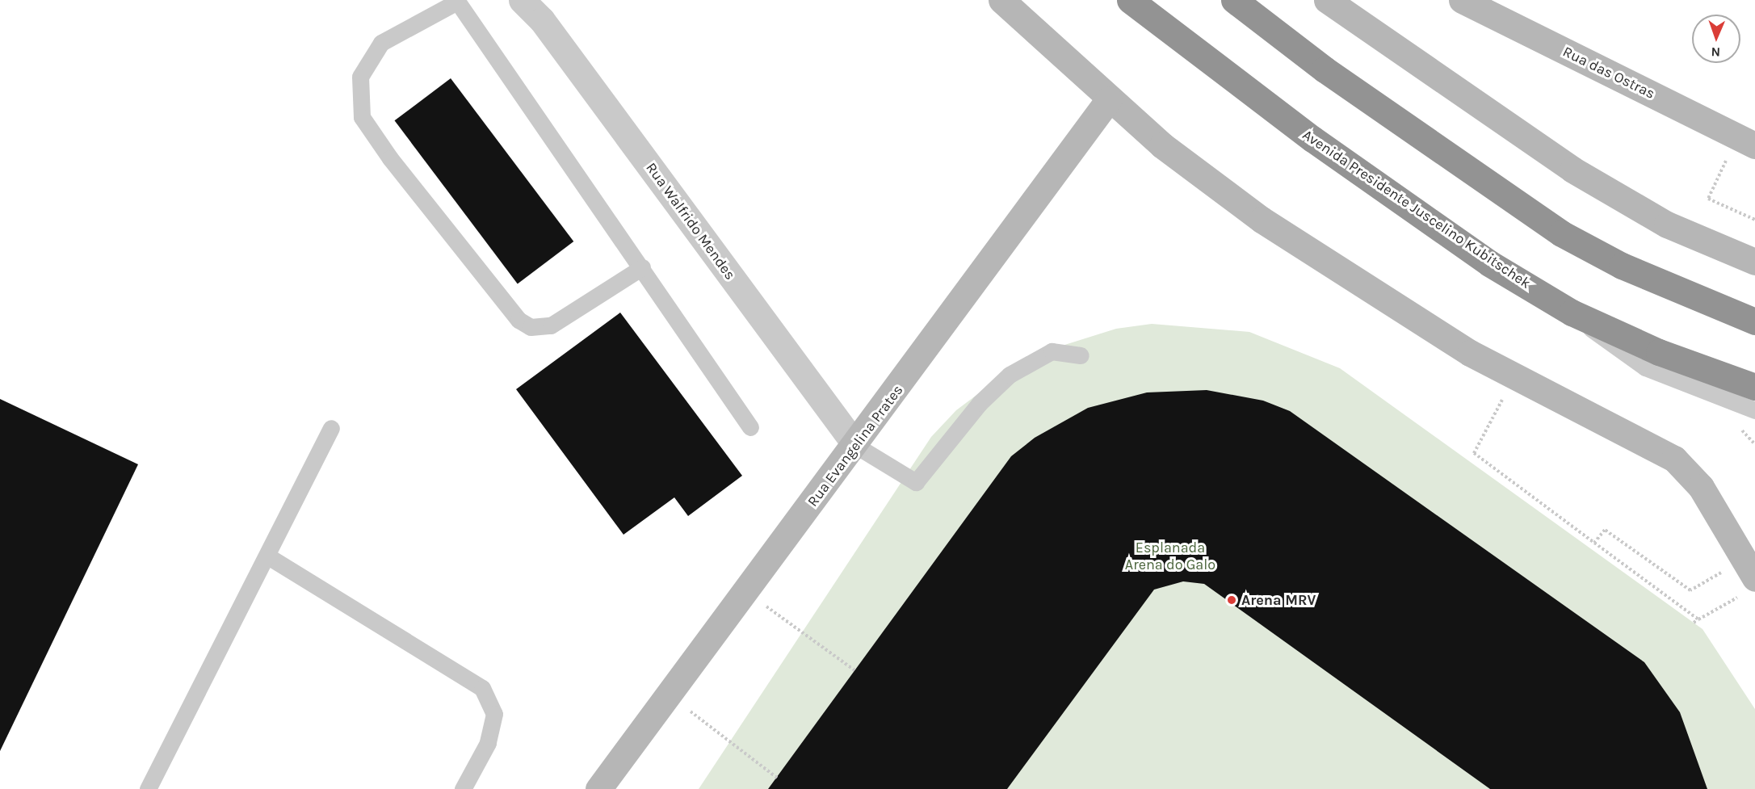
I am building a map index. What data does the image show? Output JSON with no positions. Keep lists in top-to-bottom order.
{
  "streets": {
    "highway": ["Avenida Presidente Juscelino Kubitschek"],
    "street": ["Rua das Ostras", "Rua Walfrido Mendes", "Rua Evangelina Prates"]
  },
  "crossings": [
    ["Rua Walfrido Mendes", "Rua Evangelina Prates"]
  ],
  "parks": ["Esplanada Arena do Galo"],
  "places": ["Arena MRV"],
  "north": "bottom"
}
